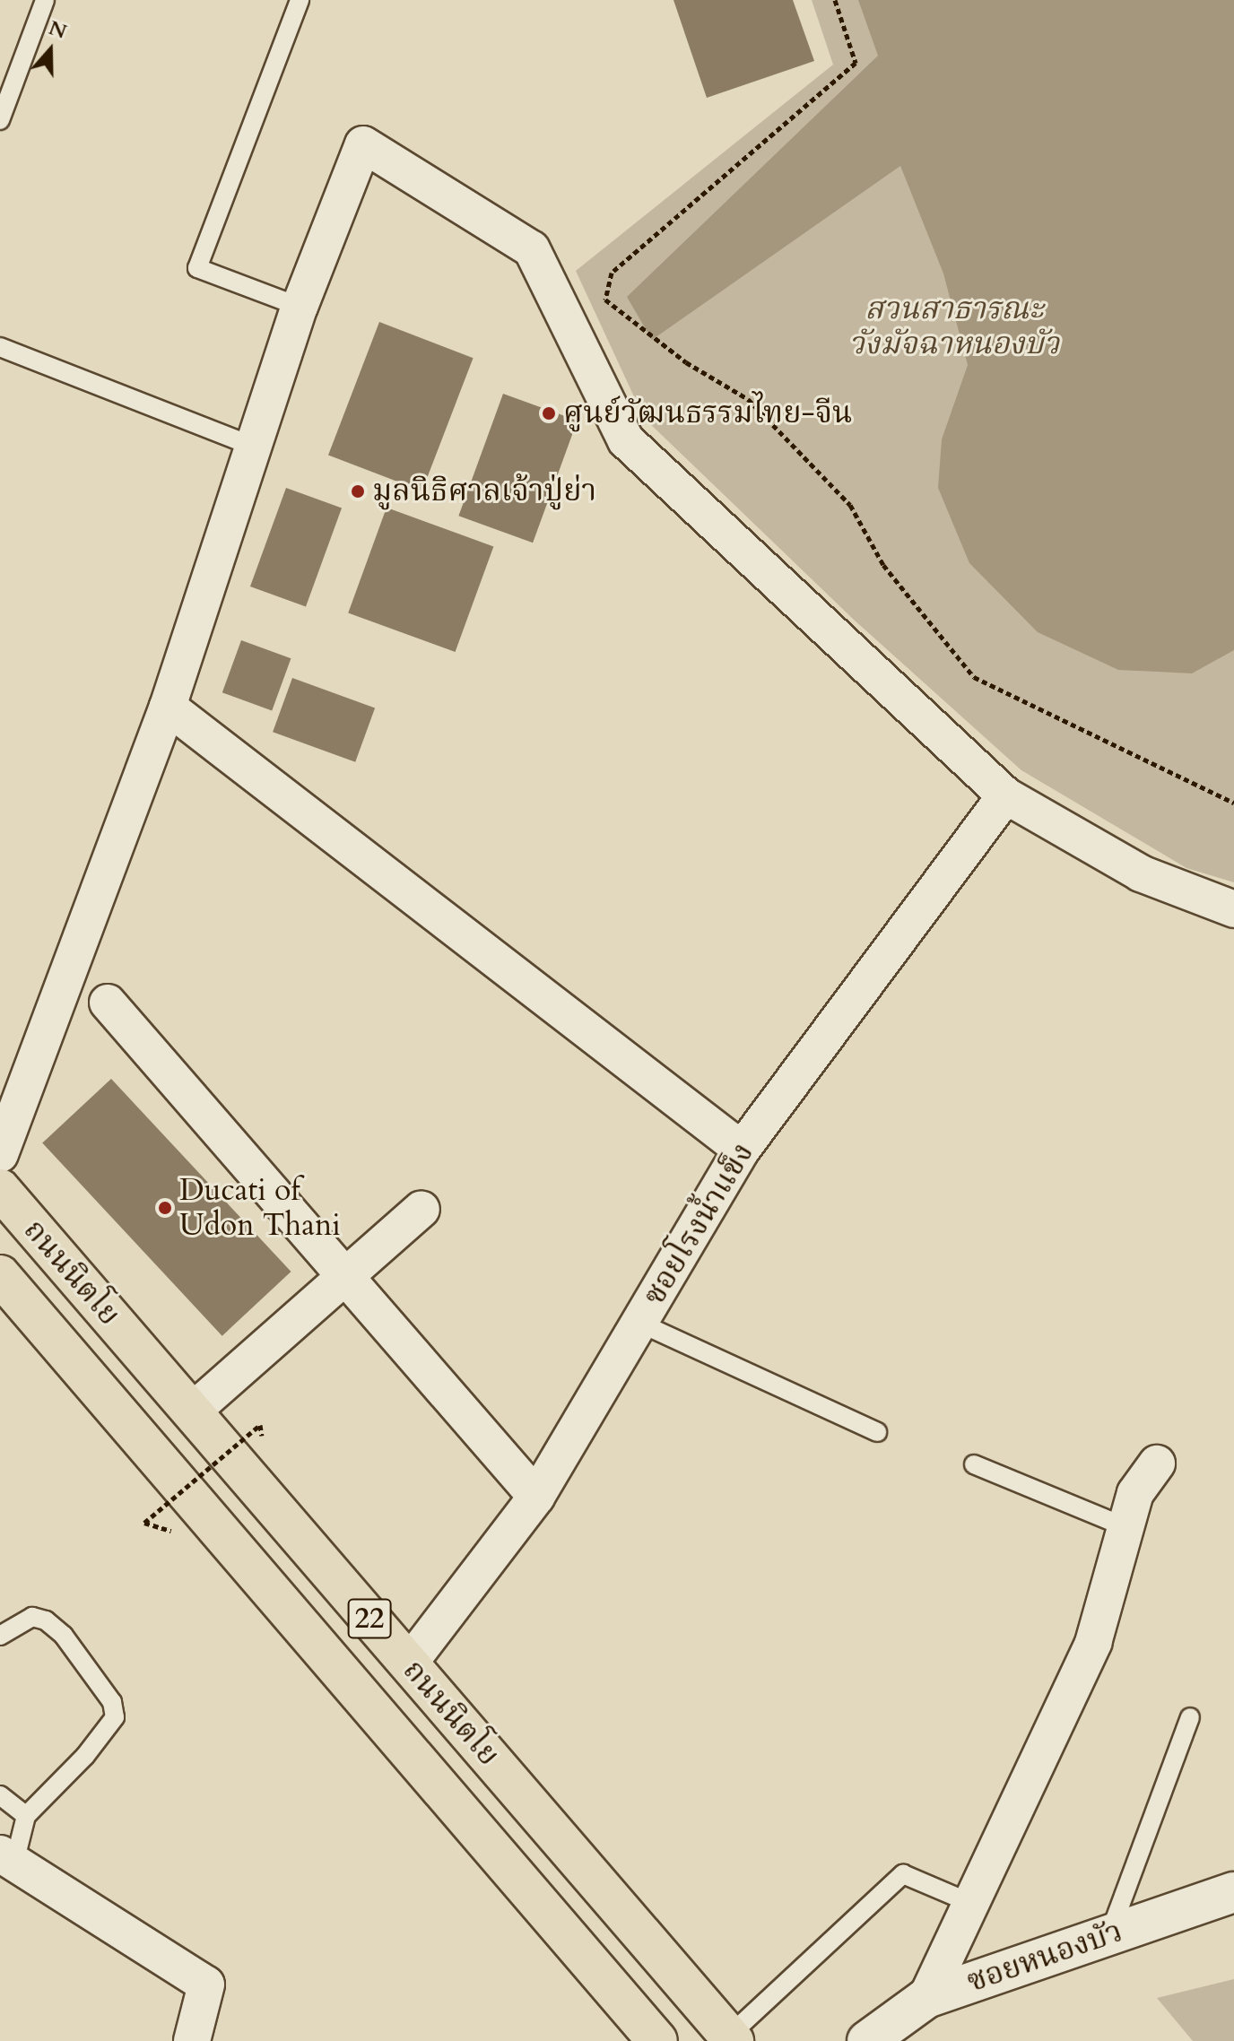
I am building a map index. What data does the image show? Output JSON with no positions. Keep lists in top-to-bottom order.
{
  "streets": {
    "main road": ["ถนนนิตโย", "22"],
    "street": ["ซอยโรงน้ำแข็ง", "ซอยหนองบัว"]
  },
  "crossings": [
    ["ซอยโรงน้ำแข็ง", "ถนนนิตโย"]
  ],
  "parks": ["สวนสาธารณะ วังมัจฉาหนองบัว"],
  "places": ["ศูนย์วัฒนธรรมไทย-จีน", "มูลนิธิศาลเจ้าปู่ย่า", "Ducati of Udon Thani"],
  "north": "top"
}
